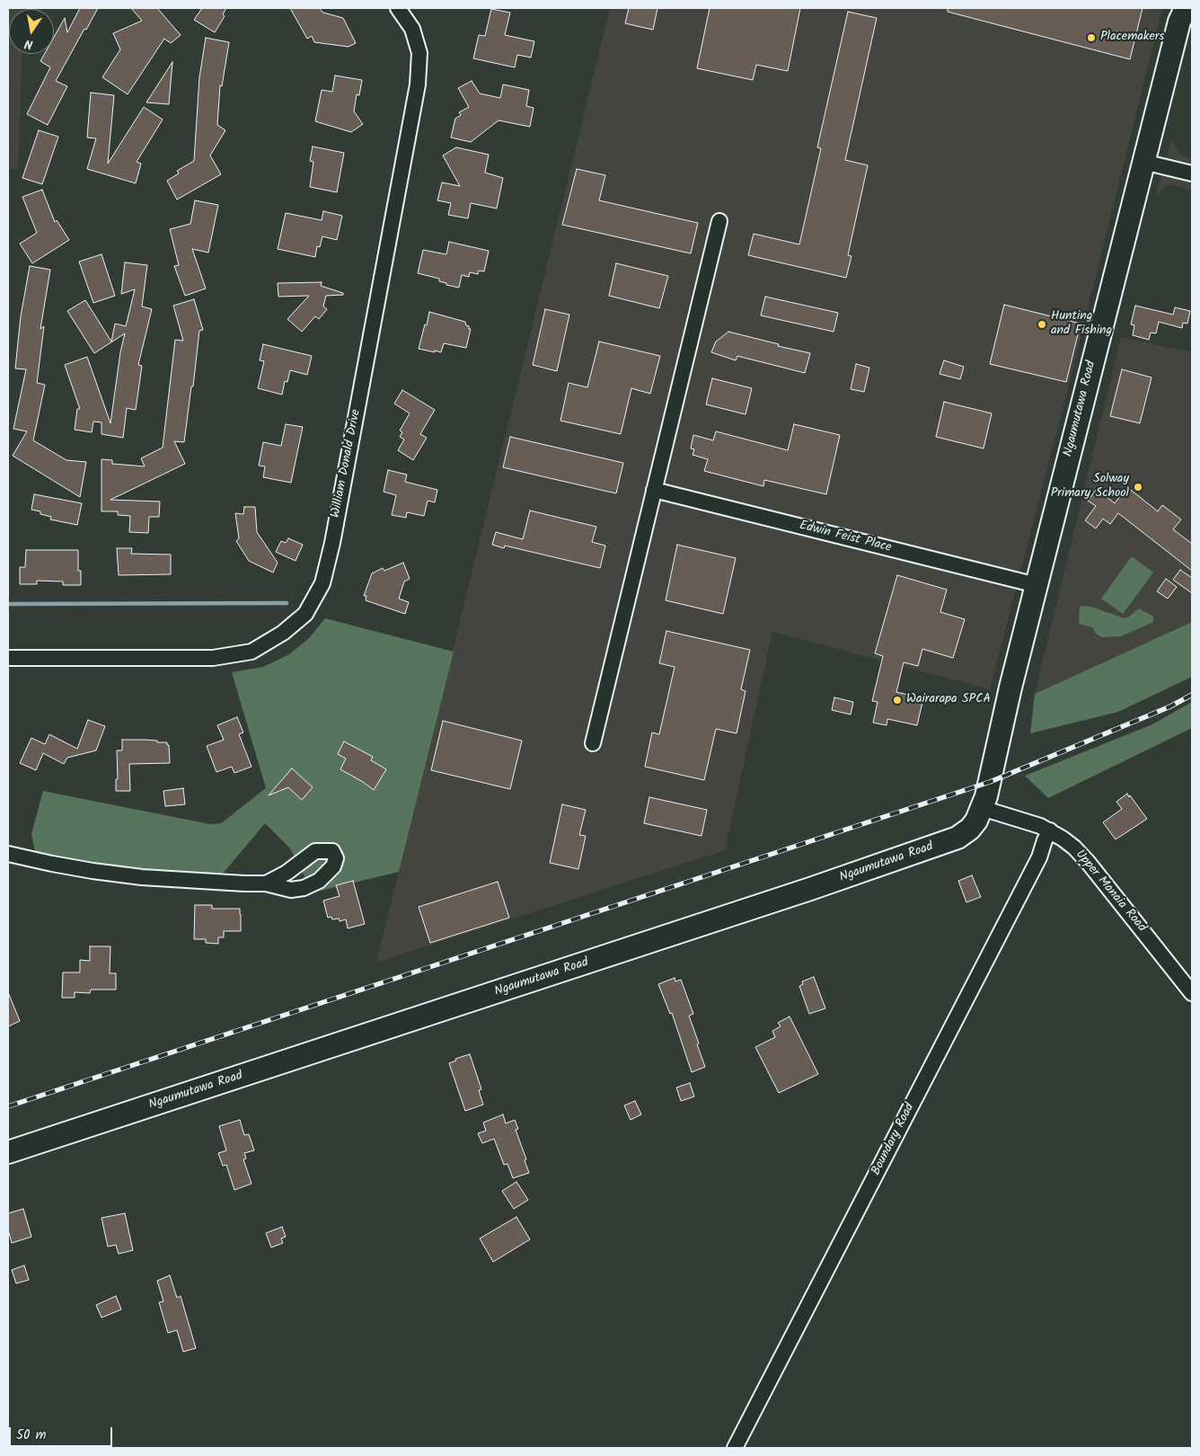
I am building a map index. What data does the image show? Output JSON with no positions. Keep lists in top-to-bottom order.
{
  "streets": {
    "main road": ["Ngaumutawa Road"],
    "street": [
      "William Donald Drive",
      "Edwin Feist Place",
      "Upper Manaia Road",
      "Boundary Road"
    ]
  },
  "crossings": [
    ["Ngaumutawa Road", "Edwin Feist Place"],
    ["Ngaumutawa Road", "Upper Manaia Road"],
    ["Upper Manaia Road", "Boundary Road"]
  ],
  "places": [
    "Placemakers",
    "Hunting and Fishing",
    "Solway Primary School",
    "Wairarapa SPCA"
  ],
  "scale_bar": "50 m",
  "north": "bottom"
}
